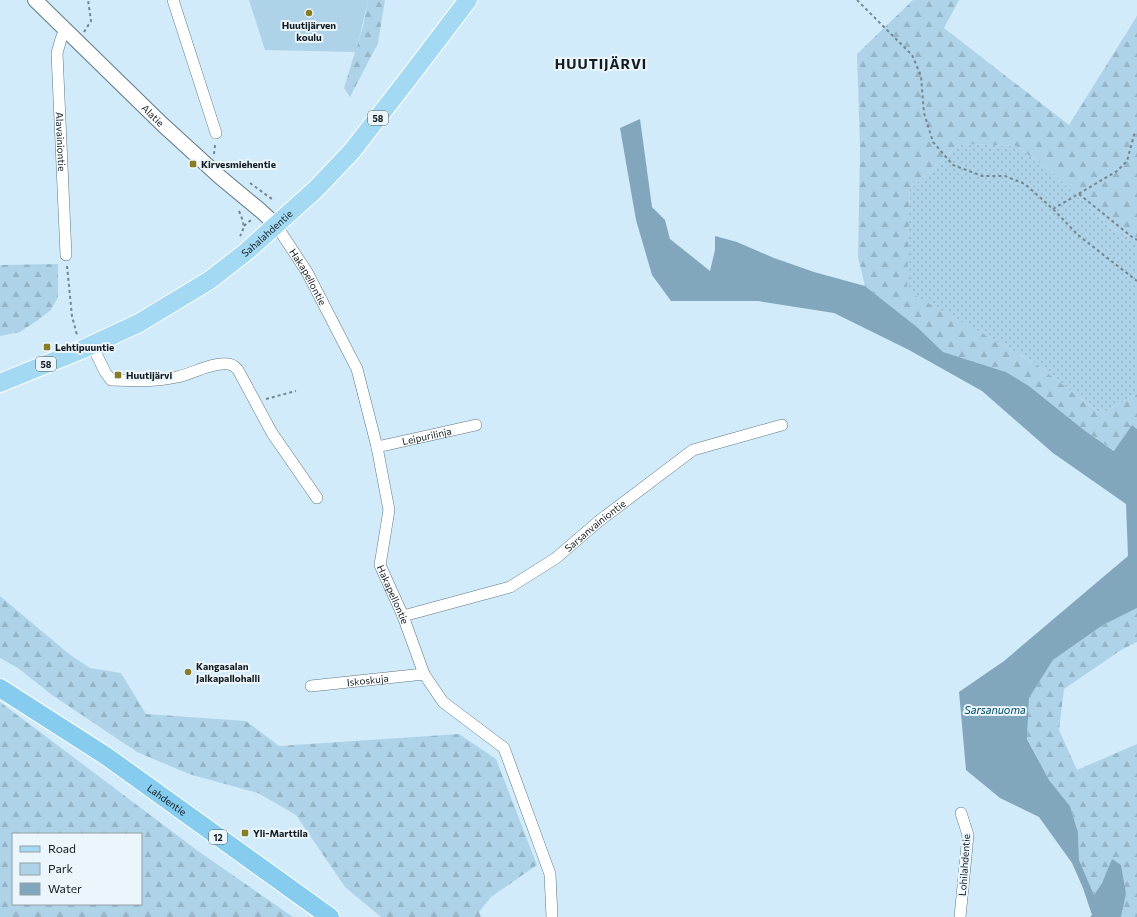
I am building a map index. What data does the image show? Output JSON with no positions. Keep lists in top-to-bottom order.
{
  "streets": {
    "highway": ["Lahdentie", "12"],
    "main road": ["58", "Sahalahdentie"],
    "street": [
      "Alatie",
      "Alavainiontie",
      "Hakapellontie",
      "Leipurilinja",
      "Sarsanvainiontie",
      "Iskoskuja",
      "Lohilahdentie"
    ]
  },
  "crossings": [
    ["Alatie", "Alavainiontie"],
    ["Alatie", "Sahalahdentie"],
    ["Alatie", "Hakapellontie"],
    ["Sahalahdentie", "Hakapellontie"],
    ["Hakapellontie", "Leipurilinja"],
    ["Hakapellontie", "Sarsanvainiontie"],
    ["Hakapellontie", "Iskoskuja"]
  ],
  "districts": ["HUUTIJÄRVI"],
  "water": ["Sarsanuoma"],
  "places": {
    "other": ["Huutijärven koulu", "Kangasalan Jalkapallohalli"],
    "transit": [
      "Kirvesmiehentie",
      "Lehtipuuntie",
      "Huutijärvi",
      "Yli-Marttila"
    ]
  },
  "legend": ["Road", "Park", "Water"]
}
